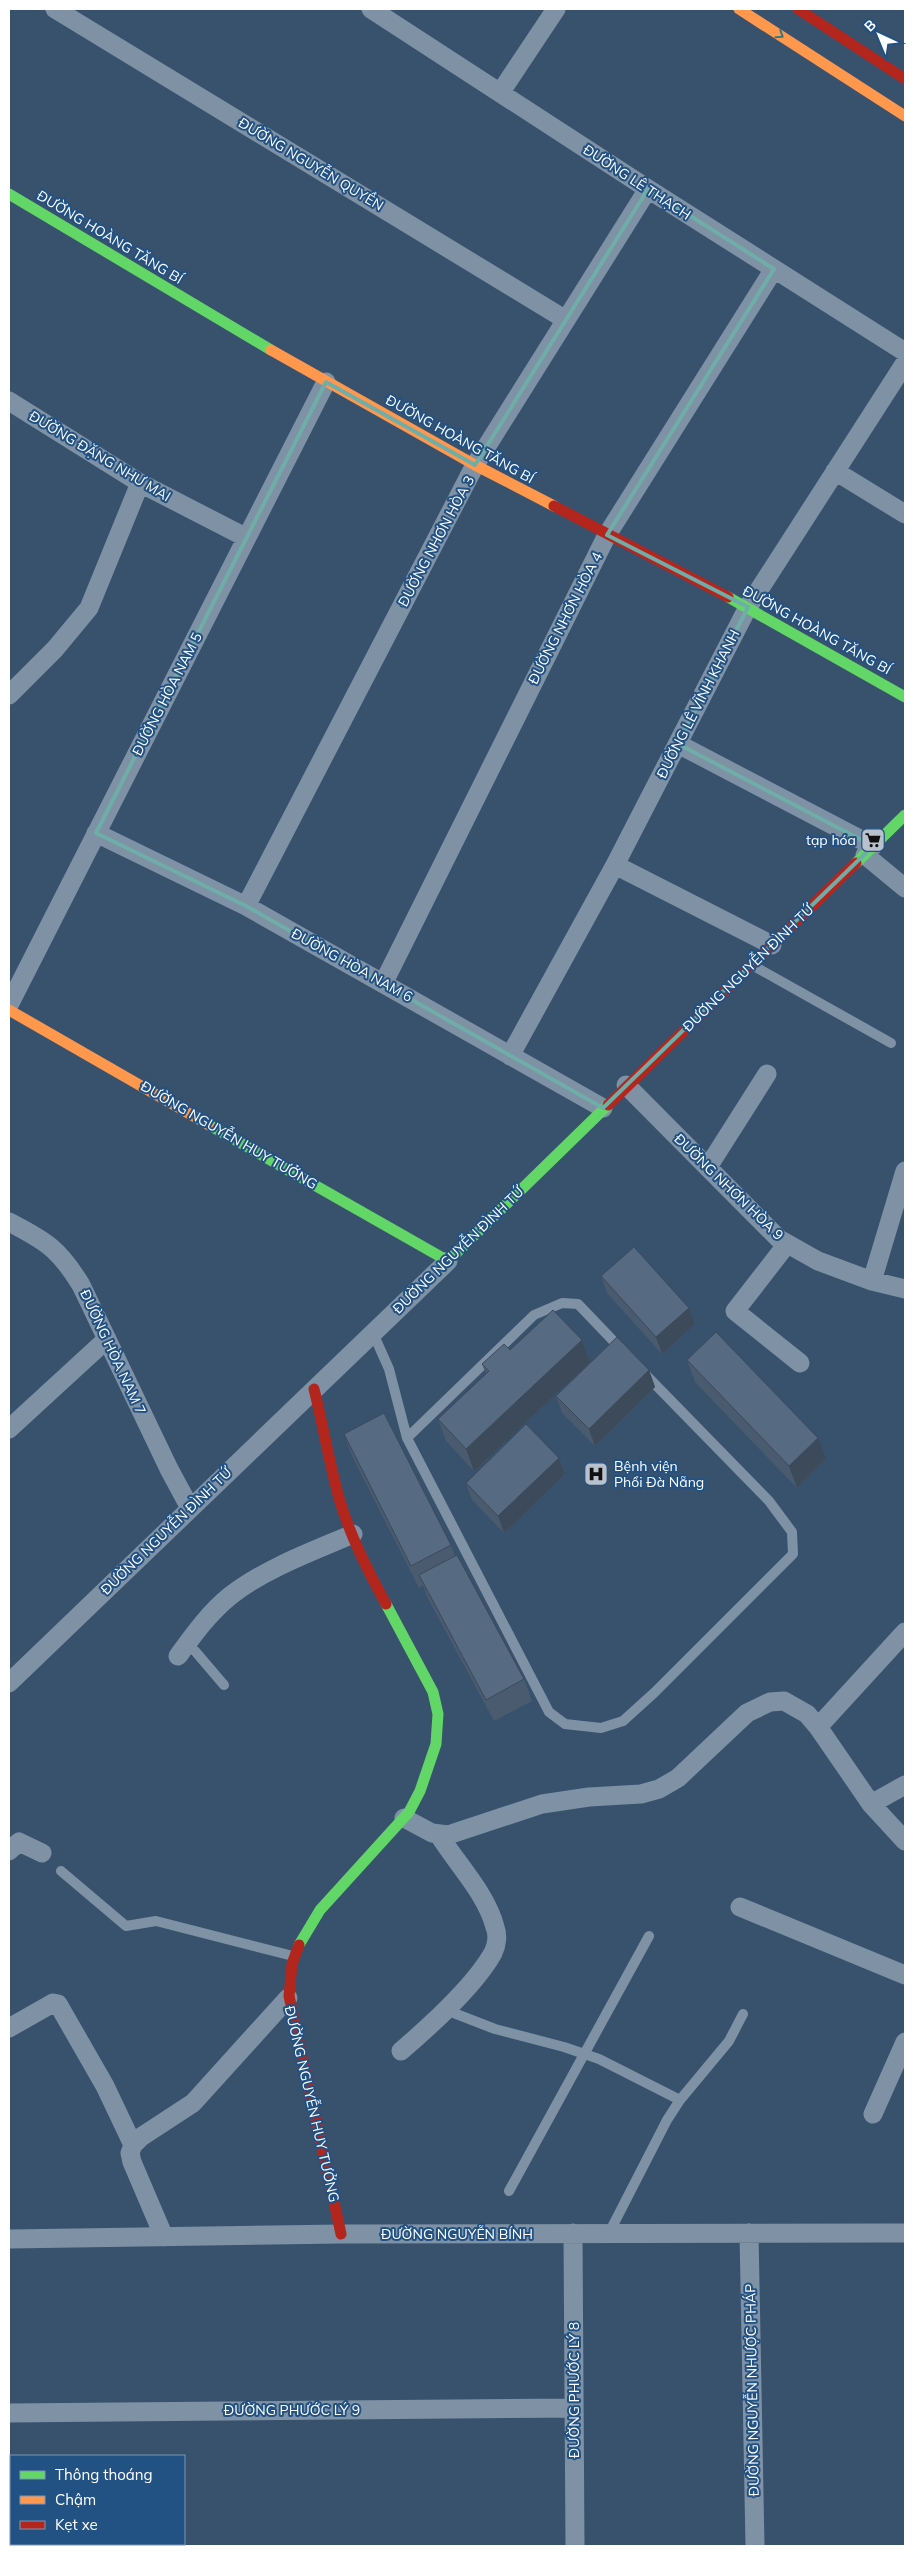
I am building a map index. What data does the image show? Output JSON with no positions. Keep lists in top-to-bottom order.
{
  "streets": {
    "street": [
      "ĐƯỜNG NGUYỄN QUYỀN",
      "ĐƯỜNG LÊ THẠCH",
      "ĐƯỜNG HOÀNG TĂNG BÍ",
      "ĐƯỜNG ĐẶNG NHƯ MAI",
      "ĐƯỜNG NHƠN HÒA 3",
      "ĐƯỜNG NHƠN HÒA 4",
      "ĐƯỜNG HÒA NAM 5",
      "ĐƯỜNG LÊ VĨNH KHANH",
      "ĐƯỜNG HÒA NAM 6",
      "ĐƯỜNG NGUYỄN ĐÌNH TỨ",
      "ĐƯỜNG NGUYỄN HUY TƯỞNG",
      "ĐƯỜNG NHƠN HÒA 9",
      "ĐƯỜNG HÒA NAM 7",
      "ĐƯỜNG NGUYỄN BÍNH",
      "ĐƯỜNG PHƯỚC LÝ 8",
      "ĐƯỜNG NGUYỄN NHƯỢC PHÁP",
      "ĐƯỜNG PHƯỚC LÝ 9"
    ]
  },
  "crossings": [
    ["ĐƯỜNG NGUYỄN QUYỀN", "ĐƯỜNG NHƠN HÒA 3"],
    ["ĐƯỜNG LÊ THẠCH", "ĐƯỜNG NHƠN HÒA 3"],
    ["ĐƯỜNG LÊ THẠCH", "ĐƯỜNG NHƠN HÒA 4"],
    ["ĐƯỜNG HOÀNG TĂNG BÍ", "ĐƯỜNG NHƠN HÒA 3"],
    ["ĐƯỜNG HOÀNG TĂNG BÍ", "ĐƯỜNG NHƠN HÒA 4"],
    ["ĐƯỜNG HOÀNG TĂNG BÍ", "ĐƯỜNG HÒA NAM 5"],
    ["ĐƯỜNG HOÀNG TĂNG BÍ", "ĐƯỜNG LÊ VĨNH KHANH"],
    ["ĐƯỜNG ĐẶNG NHƯ MAI", "ĐƯỜNG HÒA NAM 5"],
    ["ĐƯỜNG NHƠN HÒA 3", "ĐƯỜNG HÒA NAM 6"],
    ["ĐƯỜNG NHƠN HÒA 4", "ĐƯỜNG HÒA NAM 6"],
    ["ĐƯỜNG HÒA NAM 5", "ĐƯỜNG HÒA NAM 6"],
    ["ĐƯỜNG LÊ VĨNH KHANH", "ĐƯỜNG HÒA NAM 6"],
    ["ĐƯỜNG HÒA NAM 6", "ĐƯỜNG NGUYỄN ĐÌNH TỨ"],
    ["ĐƯỜNG NGUYỄN ĐÌNH TỨ", "ĐƯỜNG NGUYỄN HUY TƯỞNG"],
    ["ĐƯỜNG NGUYỄN ĐÌNH TỨ", "ĐƯỜNG NHƠN HÒA 9"],
    ["ĐƯỜNG NGUYỄN ĐÌNH TỨ", "ĐƯỜNG HÒA NAM 7"],
    ["ĐƯỜNG NGUYỄN HUY TƯỞNG", "ĐƯỜNG NGUYỄN BÍNH"],
    ["ĐƯỜNG NGUYỄN BÍNH", "ĐƯỜNG PHƯỚC LÝ 8"],
    ["ĐƯỜNG NGUYỄN BÍNH", "ĐƯỜNG NGUYỄN NHƯỢC PHÁP"],
    ["ĐƯỜNG PHƯỚC LÝ 8", "ĐƯỜNG PHƯỚC LÝ 9"]
  ],
  "places": {
    "supermarket": ["tạp hóa"],
    "hospital": ["Bệnh viện Phổi Đà Nẵng"]
  },
  "legend": ["Thông thoáng", "Chậm", "Kẹt xe"],
  "north": "top left"
}
